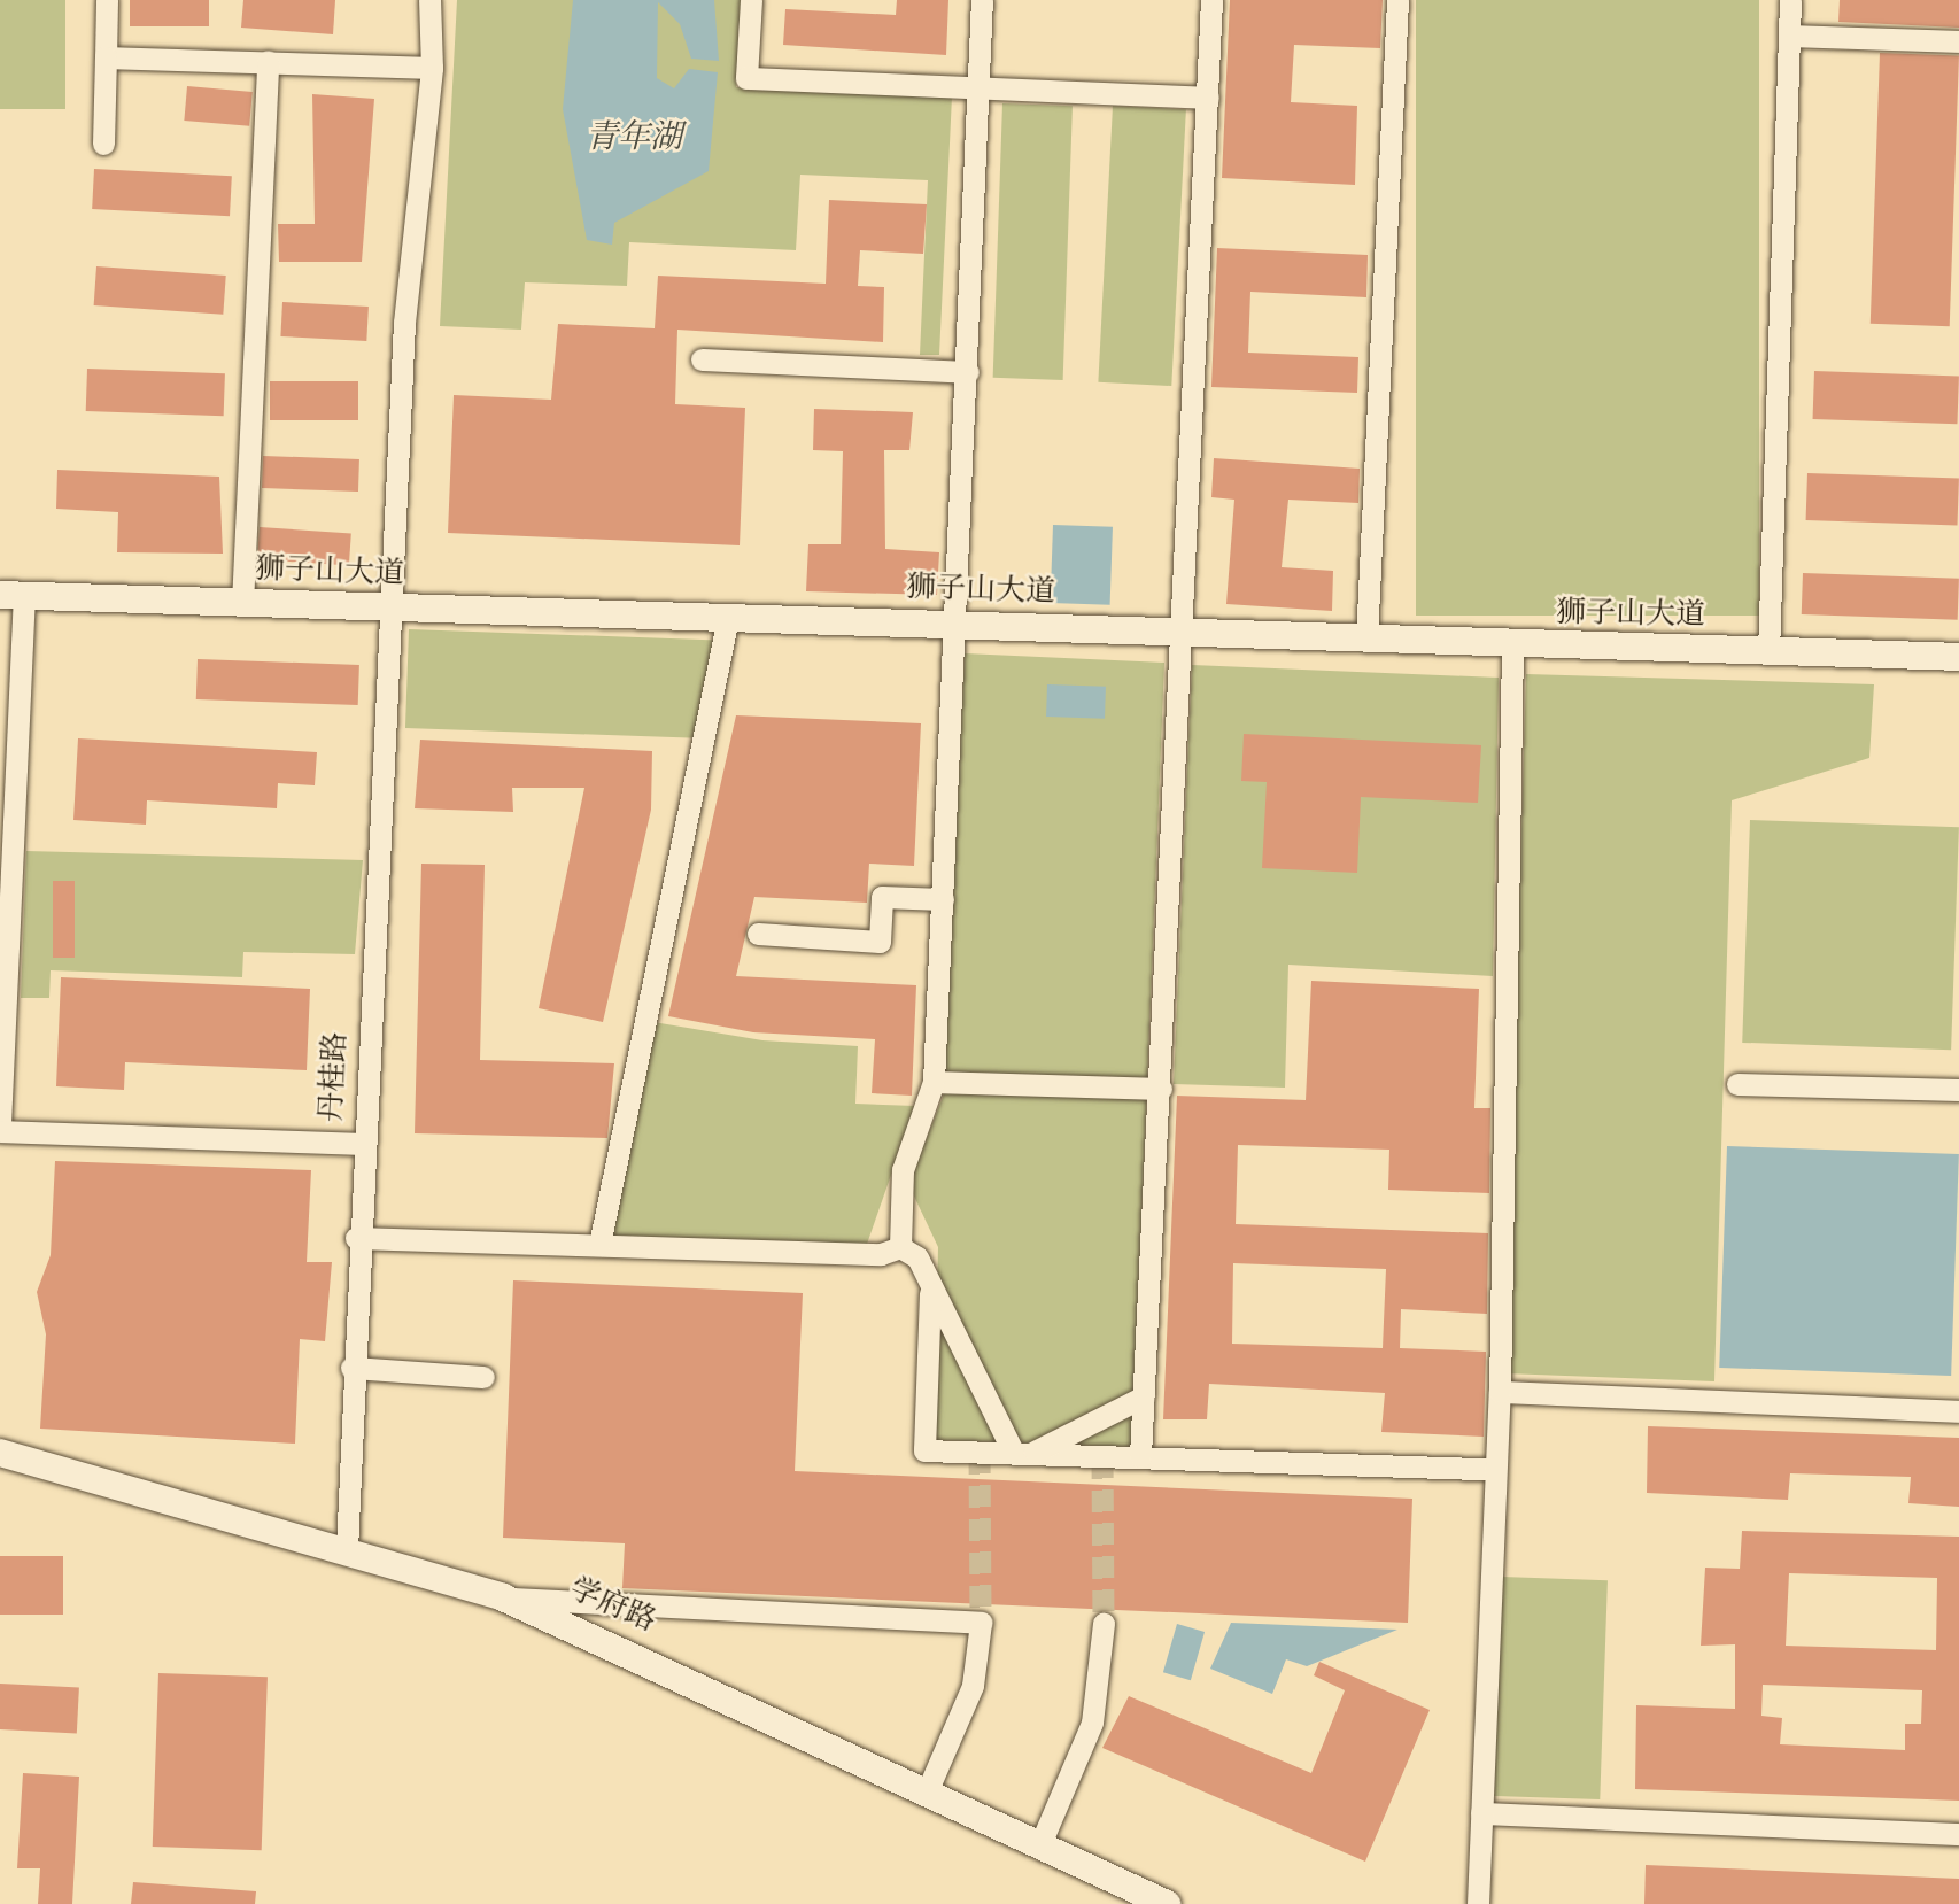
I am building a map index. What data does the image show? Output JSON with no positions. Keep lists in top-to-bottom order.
{
  "streets": {
    "street": ["狮子山大道", "丹桂路", "学府路"]
  },
  "crossings": [
    ["狮子山大道", "丹桂路"],
    ["丹桂路", "学府路"]
  ],
  "water": ["青年湖"]
}
